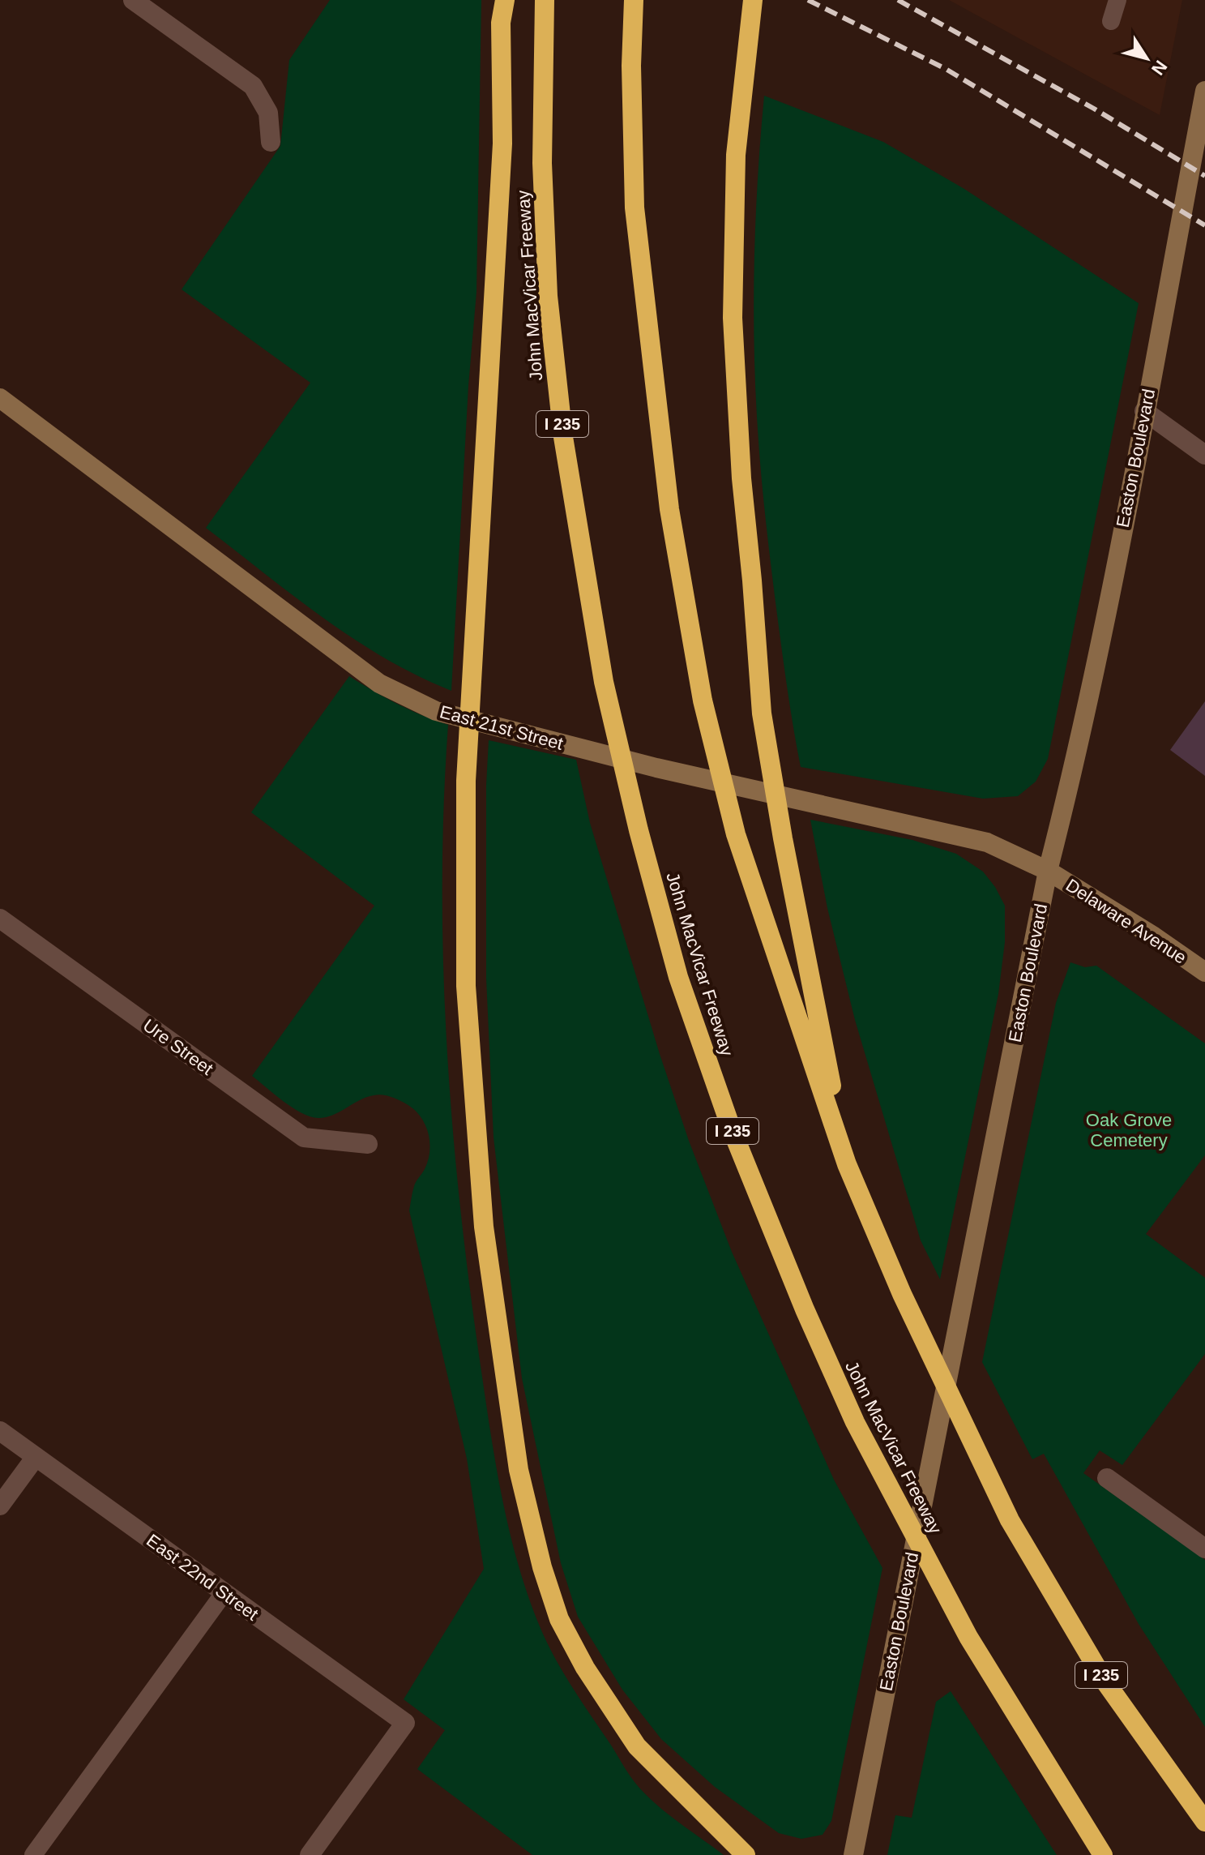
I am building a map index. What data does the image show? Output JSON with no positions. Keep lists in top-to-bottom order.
{
  "streets": {
    "highway": ["John MacVicar Freeway", "I 235"],
    "main road": ["Easton Boulevard", "East 21st Street", "Delaware Avenue"],
    "street": ["Ure Street", "East 22nd Street"]
  },
  "crossings": [
    ["Easton Boulevard", "East 21st Street"],
    ["Easton Boulevard", "Delaware Avenue"],
    ["East 21st Street", "Delaware Avenue"]
  ],
  "parks": ["Oak Grove Cemetery"],
  "north": "bottom right"
}
